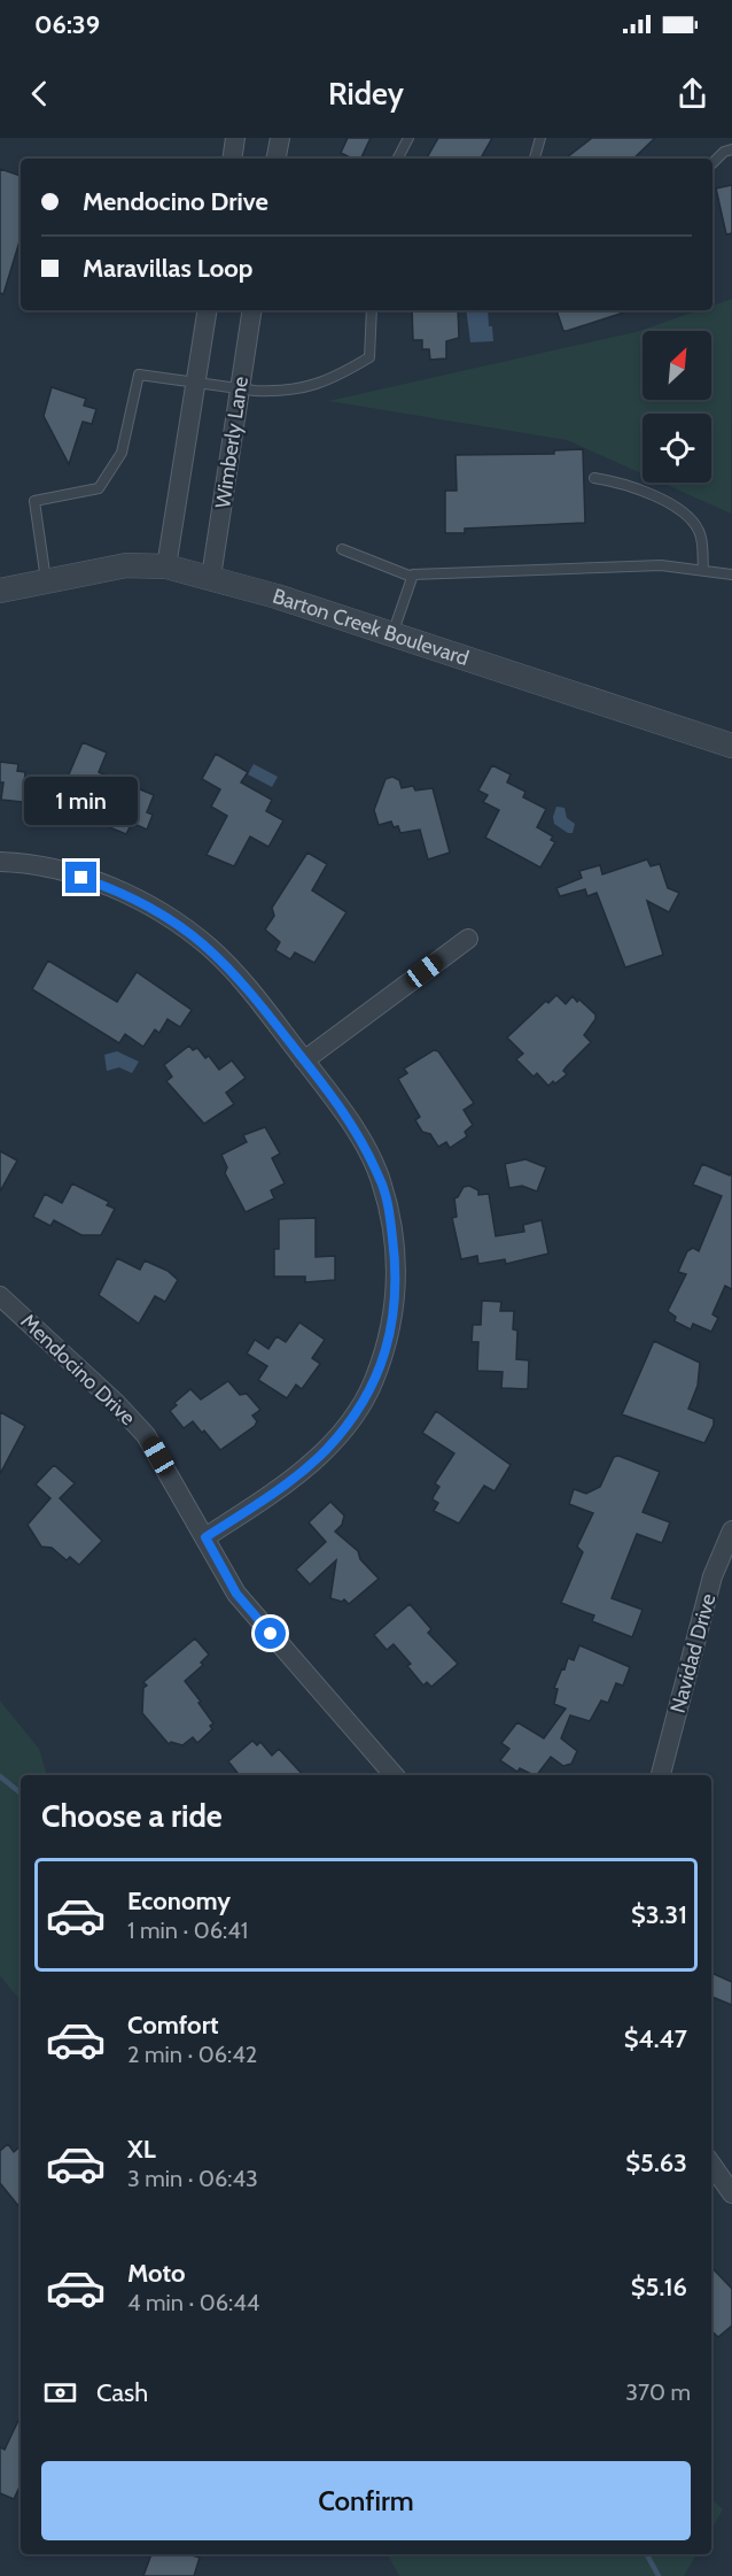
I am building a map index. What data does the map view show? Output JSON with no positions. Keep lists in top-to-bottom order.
{
  "streets": {
    "street": [
      "Wimberly Lane",
      "Barton Creek Boulevard",
      "Mendocino Drive",
      "Navidad Drive"
    ]
  },
  "crossings": [
    ["Wimberly Lane", "Barton Creek Boulevard"]
  ],
  "north": "top right",
  "page": {
    "status": "06:39",
    "header": "Ridey",
    "banner": ["Mendocino Drive", "Maravillas Loop"],
    "bubble": "1 min",
    "heading": "Choose a ride",
    "list": [
      {
        "name": "Economy",
        "note": "1 min · 06:41",
        "value": "$3.31"
      },
      {
        "name": "Comfort",
        "note": "2 min · 06:42",
        "value": "$4.47"
      },
      {
        "name": "XL",
        "note": "3 min · 06:43",
        "value": "$5.63"
      },
      {
        "name": "Moto",
        "note": "4 min · 06:44",
        "value": "$5.16"
      }
    ],
    "pay": ["Cash", "370 m"],
    "buttons": "Confirm"
  }
}
